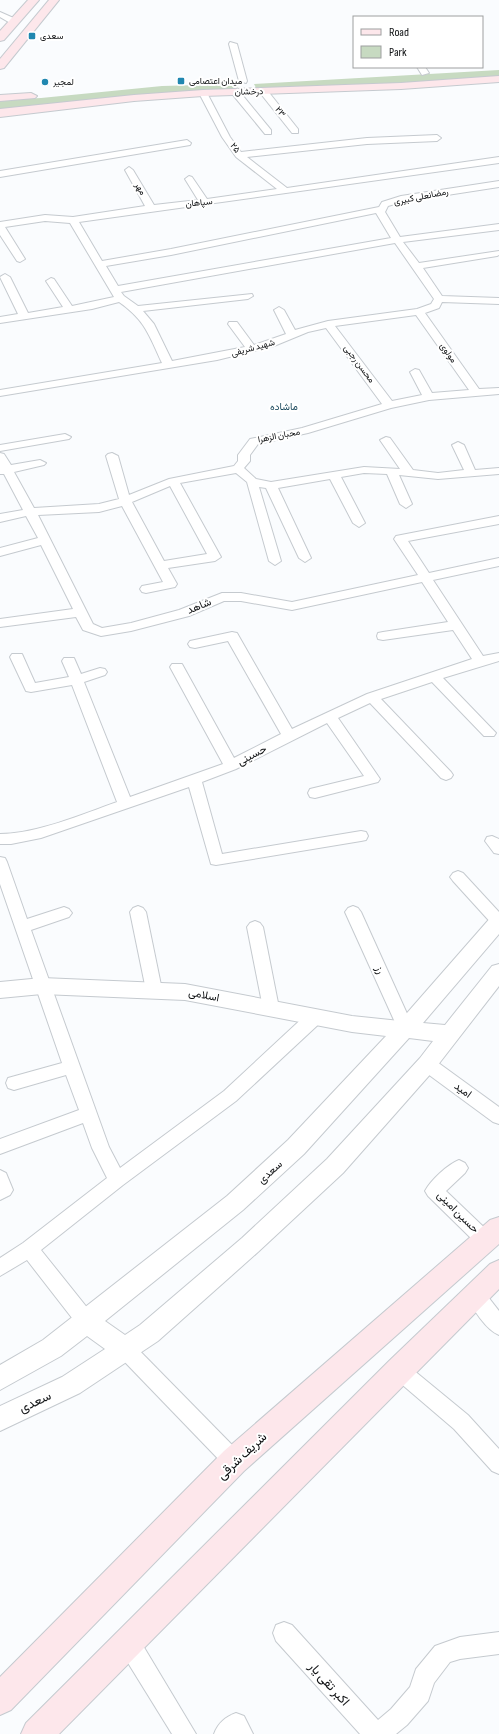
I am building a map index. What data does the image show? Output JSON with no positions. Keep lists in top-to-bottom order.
{
  "streets": {
    "main road": ["درخشان", "شریف شرقی"],
    "street": [
      "۲۳",
      "۲۵",
      "مهر",
      "رمضانعلی کبیری",
      "سپاهان",
      "شهید شریفی",
      "مولوی",
      "محسن رجبی",
      "محبان الزهرا",
      "شاهد",
      "حسینی",
      "رز",
      "اسلامی",
      "امید",
      "سعدی",
      "حسین امینی",
      "اکبر تقی یار"
    ]
  },
  "crossings": [
    ["درخشان", "۲۳"],
    ["درخشان", "۲۵"],
    ["۲۵", "سپاهان"],
    ["مهر", "سپاهان"],
    ["رمضانعلی کبیری", "شهید شریفی"],
    ["شهید شریفی", "مولوی"],
    ["شهید شریفی", "محسن رجبی"],
    ["مولوی", "محبان الزهرا"],
    ["محسن رجبی", "محبان الزهرا"],
    ["رز", "اسلامی"],
    ["رز", "سعدی"],
    ["اسلامی", "سعدی"],
    ["امید", "سعدی"],
    ["حسین امینی", "شریف شرقی"]
  ],
  "districts": ["ماشاده"],
  "places": {
    "transit": ["سعدی", "میدان اعتصامی"],
    "other": ["لمجیر"]
  },
  "legend": ["Road", "Park"]
}
